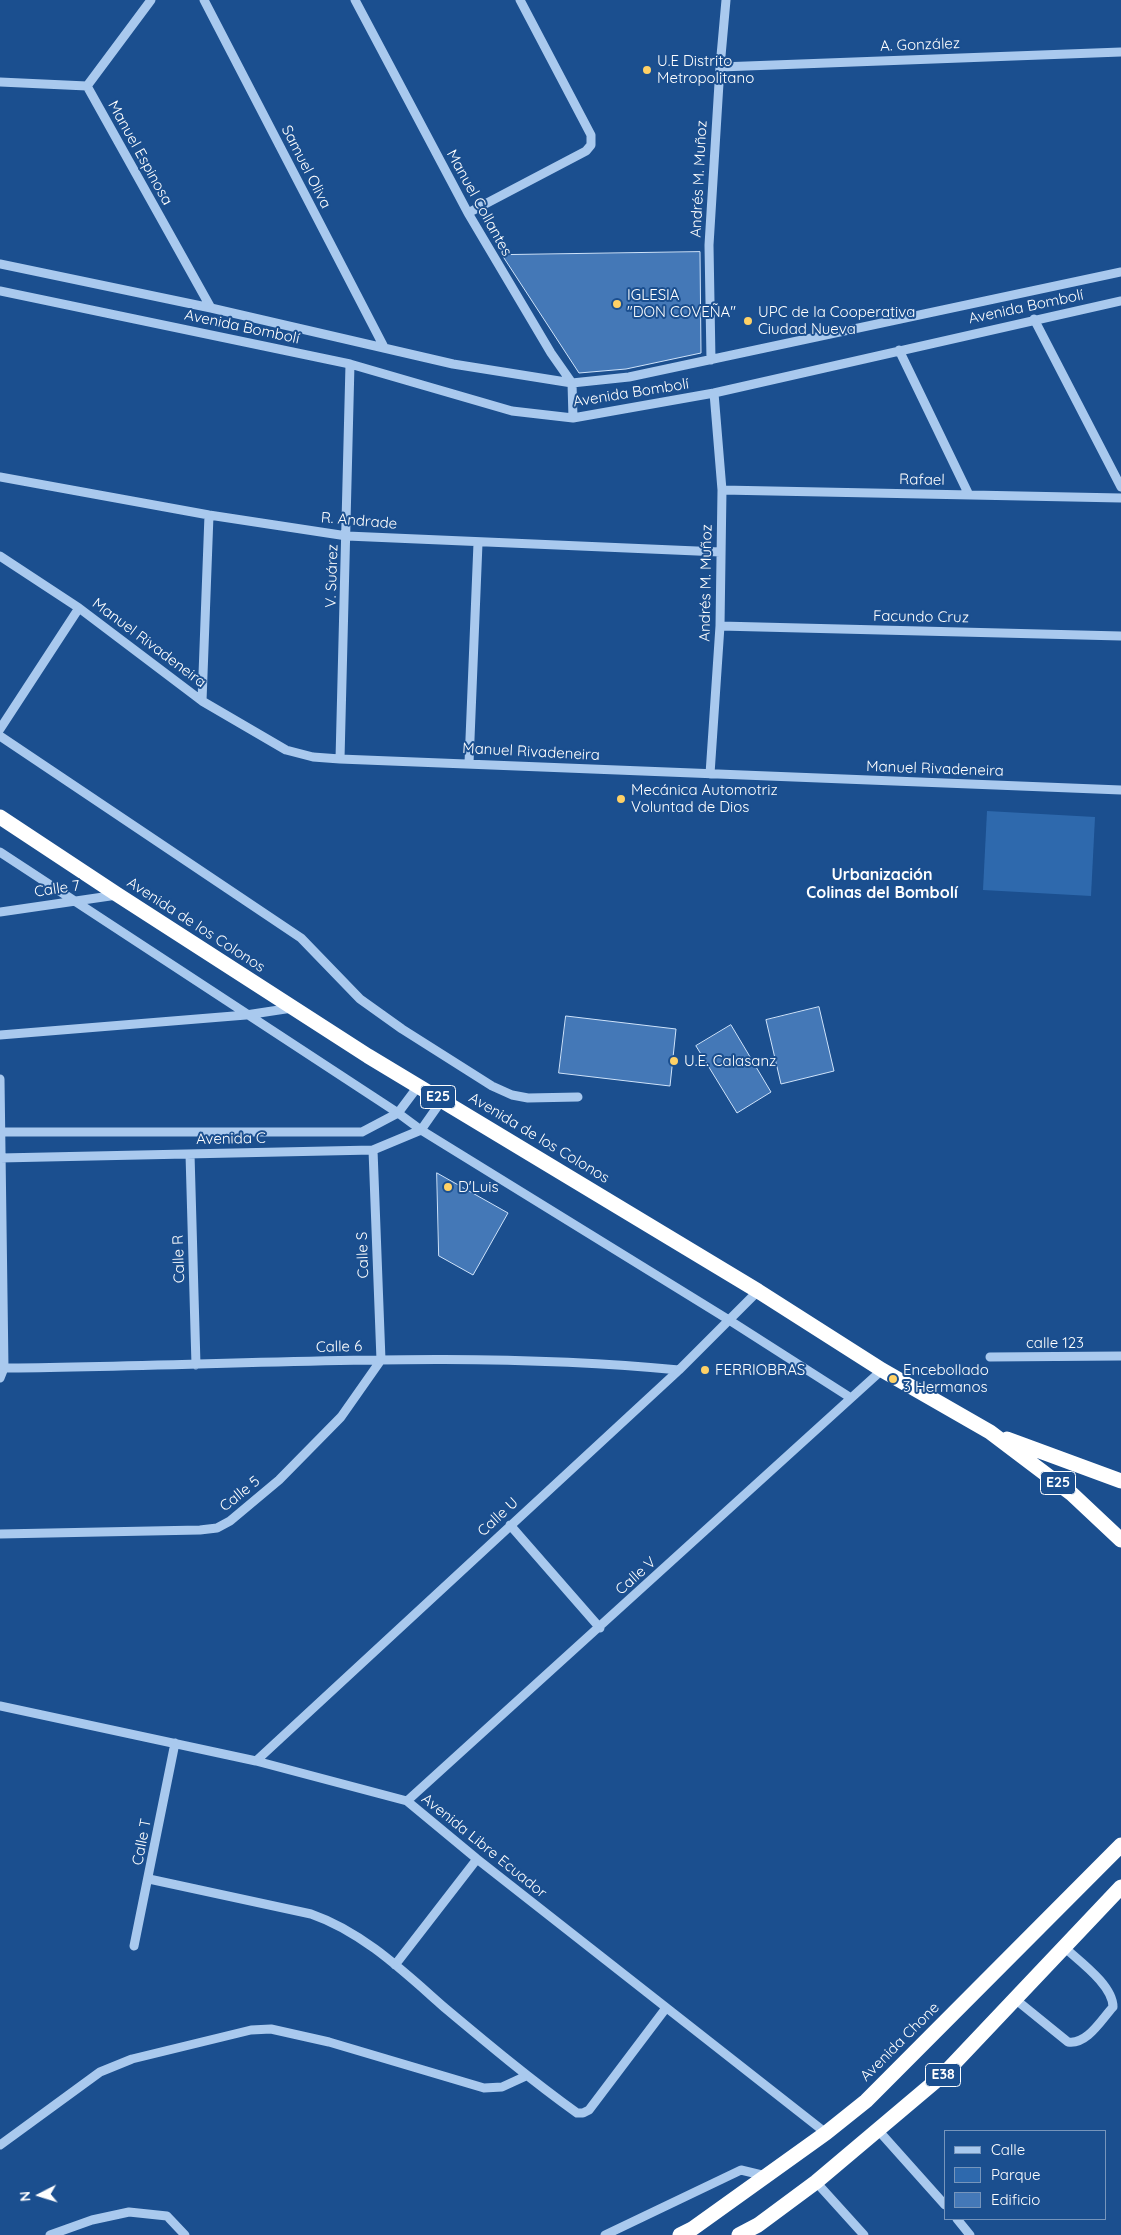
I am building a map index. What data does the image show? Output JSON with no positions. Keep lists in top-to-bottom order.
{
  "streets": {
    "highway": [
      "Avenida de los Colonos",
      "E25",
      "Avenida Chone",
      "E38"
    ],
    "street": [
      "A. González",
      "Manuel Espinosa",
      "Samuel Oliva",
      "Andrés M. Muñoz",
      "Manuel Collantes",
      "Avenida Bombolí",
      "Rafael",
      "R. Andrade",
      "V. Suárez",
      "Facundo Cruz",
      "Manuel Rivadeneira",
      "Calle 7",
      "Avenida C",
      "Calle S",
      "Calle R",
      "calle 123",
      "Calle 6",
      "Calle 5",
      "Calle U",
      "Calle V",
      "Calle T",
      "Avenida Libre Ecuador"
    ]
  },
  "crossings": [
    ["A. González", "Andrés M. Muñoz"],
    ["Manuel Espinosa", "Avenida Bombolí"],
    ["Samuel Oliva", "Avenida Bombolí"],
    ["Andrés M. Muñoz", "Avenida Bombolí"],
    ["Andrés M. Muñoz", "Rafael"],
    ["Andrés M. Muñoz", "R. Andrade"],
    ["Andrés M. Muñoz", "Facundo Cruz"],
    ["Andrés M. Muñoz", "Manuel Rivadeneira"],
    ["Manuel Collantes", "Avenida Bombolí"],
    ["Avenida Bombolí", "V. Suárez"],
    ["R. Andrade", "V. Suárez"],
    ["V. Suárez", "Manuel Rivadeneira"],
    ["Calle 7", "Avenida de los Colonos"],
    ["Avenida de los Colonos", "Avenida C"],
    ["Avenida de los Colonos", "Calle U"],
    ["Avenida de los Colonos", "Calle V"],
    ["Avenida C", "Calle S"],
    ["Avenida C", "Calle R"],
    ["Calle S", "Calle 6"],
    ["Calle S", "Calle 5"],
    ["Calle R", "Calle 6"],
    ["Calle 6", "Calle 5"],
    ["Calle 6", "Calle U"],
    ["Calle U", "Avenida Libre Ecuador"],
    ["Calle V", "Avenida Libre Ecuador"],
    ["Calle T", "Avenida Libre Ecuador"],
    ["Avenida Libre Ecuador", "Avenida Chone"]
  ],
  "districts": ["Urbanización Colinas del Bombolí"],
  "places": [
    "U.E Distrito Metropolitano",
    "IGLESIA \"DON COVEÑA\"",
    "UPC de la Cooperativa Ciudad Nueva",
    "Mecánica Automotriz Voluntad de Dios",
    "U.E. Calasanz",
    "D'Luis",
    "FERRIOBRAS",
    "Encebollado 3 Hermanos"
  ],
  "legend": ["Calle", "Parque", "Edificio"],
  "north": "left"
}
